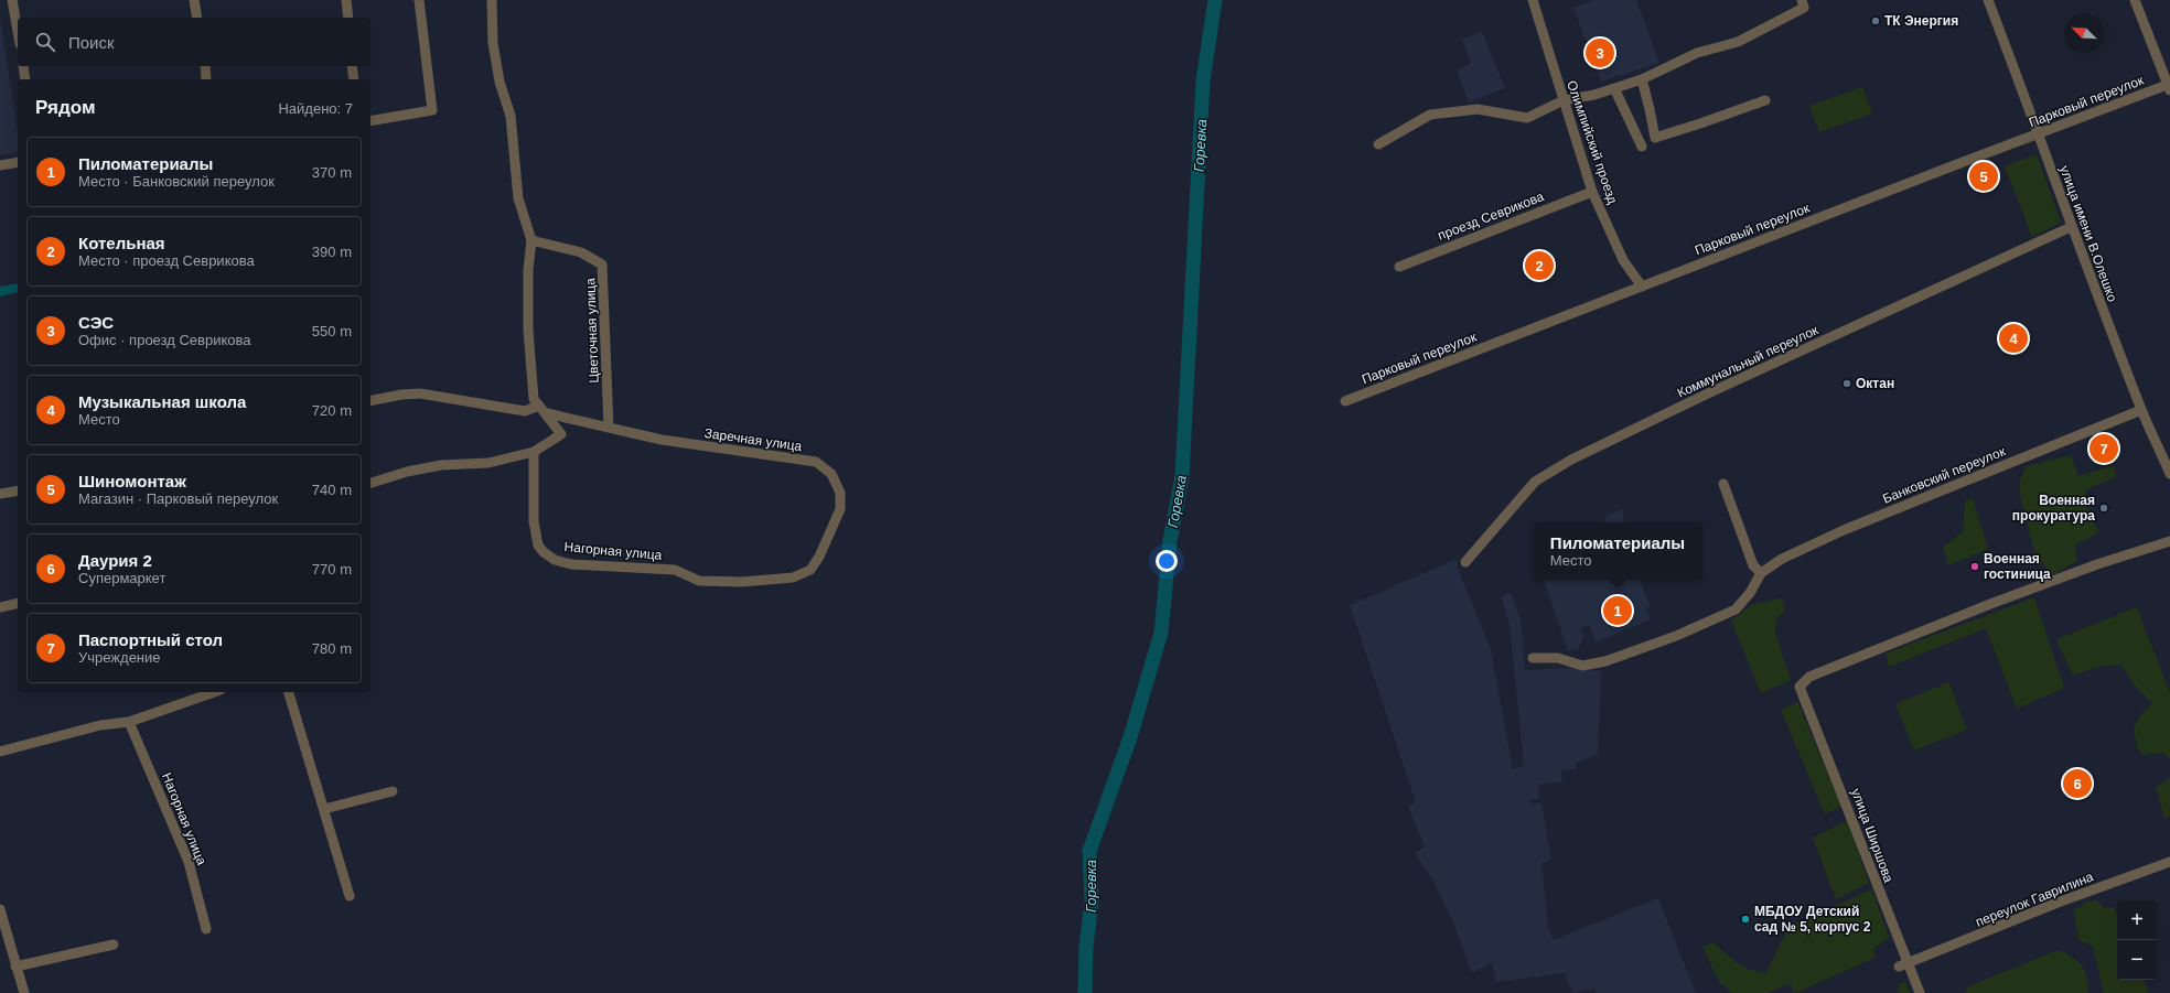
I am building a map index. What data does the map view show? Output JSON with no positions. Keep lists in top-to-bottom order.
{
  "streets": {
    "street": [
      "Парковый переулок",
      "Олимпийский проезд",
      "проезд Севрикова",
      "улица имени В.Олешко",
      "Цветочная улица",
      "Коммунальный переулок",
      "Заречная улица",
      "Банковский переулок",
      "Нагорная улица",
      "улица Ширшова",
      "переулок Гаврилина"
    ]
  },
  "crossings": [
    ["Парковый переулок", "Олимпийский проезд"],
    ["Парковый переулок", "улица имени В.Олешко"],
    ["Олимпийский проезд", "проезд Севрикова"],
    ["улица имени В.Олешко", "Коммунальный переулок"],
    ["улица имени В.Олешко", "Банковский переулок"],
    ["Цветочная улица", "Заречная улица"],
    ["Заречная улица", "Нагорная улица"],
    ["улица Ширшова", "переулок Гаврилина"]
  ],
  "water": ["Горевка"],
  "places": [
    "ТК Энергия",
    "Октан",
    "Военная прокуратура",
    "Военная гостиница",
    "МБДОУ Детский сад № 5, корпус 2"
  ],
  "north": "top left",
  "page": {
    "search": "Поиск",
    "pins": [
      "3",
      "5",
      "2",
      "4",
      "7",
      "1",
      "6"
    ],
    "heading": ["Рядом", "Найдено: 7"],
    "list": [
      {
        "mark": "1",
        "name": "Пиломатериалы",
        "note": "Место · Банковский переулок",
        "value": "370 m"
      },
      {
        "mark": "2",
        "name": "Котельная",
        "note": "Место · проезд Севрикова",
        "value": "390 m"
      },
      {
        "mark": "3",
        "name": "СЭС",
        "note": "Офис · проезд Севрикова",
        "value": "550 m"
      },
      {
        "mark": "4",
        "name": "Музыкальная школа",
        "note": "Место",
        "value": "720 m"
      },
      {
        "mark": "5",
        "name": "Шиномонтаж",
        "note": "Магазин · Парковый переулок",
        "value": "740 m"
      },
      {
        "mark": "6",
        "name": "Даурия 2",
        "note": "Супермаркет",
        "value": "770 m"
      },
      {
        "mark": "7",
        "name": "Паспортный стол",
        "note": "Учреждение",
        "value": "780 m"
      }
    ],
    "popup": ["Пиломатериалы", "Место"],
    "map_buttons": ["+", "−"]
  }
}
